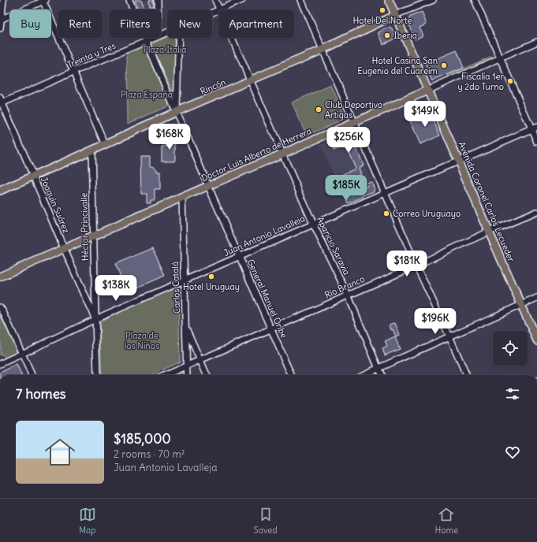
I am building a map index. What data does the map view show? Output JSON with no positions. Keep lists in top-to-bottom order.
{
  "streets": {
    "main road": ["Rincón", "Doctor Luis Alberto de Herrera", "Avenida Coronel Carlos Lecueder"],
    "street": [
      "Treinta y Tres",
      "Joaquín Suárez",
      "Héctor Princivalle",
      "Juan Antonio Lavalleja",
      "Aparicio Saravia",
      "Río Branco",
      "Carlos Catalá",
      "General Manuel Oribe"
    ]
  },
  "crossings": [
    ["Treinta y Tres", "Joaquín Suárez"],
    ["Treinta y Tres", "General Manuel Oribe"],
    ["Rincón", "Avenida Coronel Carlos Lecueder"],
    ["Rincón", "Joaquín Suárez"],
    ["Rincón", "Héctor Princivalle"],
    ["Rincón", "Aparicio Saravia"],
    ["Rincón", "General Manuel Oribe"],
    ["Doctor Luis Alberto de Herrera", "Avenida Coronel Carlos Lecueder"],
    ["Doctor Luis Alberto de Herrera", "Joaquín Suárez"],
    ["Doctor Luis Alberto de Herrera", "Héctor Princivalle"],
    ["Doctor Luis Alberto de Herrera", "Aparicio Saravia"],
    ["Doctor Luis Alberto de Herrera", "Carlos Catalá"],
    ["Doctor Luis Alberto de Herrera", "General Manuel Oribe"],
    ["Avenida Coronel Carlos Lecueder", "Juan Antonio Lavalleja"],
    ["Avenida Coronel Carlos Lecueder", "Río Branco"],
    ["Joaquín Suárez", "Héctor Princivalle"],
    ["Joaquín Suárez", "Juan Antonio Lavalleja"],
    ["Héctor Princivalle", "Juan Antonio Lavalleja"],
    ["Juan Antonio Lavalleja", "Aparicio Saravia"],
    ["Juan Antonio Lavalleja", "Carlos Catalá"],
    ["Juan Antonio Lavalleja", "General Manuel Oribe"],
    ["Aparicio Saravia", "Río Branco"],
    ["Río Branco", "Carlos Catalá"],
    ["Río Branco", "General Manuel Oribe"]
  ],
  "parks": ["Plaza Italia", "Plaza España", "Plaza de los Niños"],
  "places": [
    "Hotel Del Norte",
    "Iberia",
    "Hotel Casino San Eugenio del Cuareim",
    "Fiscalía 1er y 2do Turno",
    "Club Deportivo Artigas",
    "Correo Uruguayo",
    "Hotel Uruguay"
  ],
  "page": {
    "chip": [
      "Buy",
      "Rent",
      "Filters",
      "New",
      "Apartment"
    ],
    "price": [
      "$149K",
      "$168K",
      "$256K",
      "$185K",
      "$181K",
      "$138K",
      "$196K"
    ],
    "heading": "7 homes",
    "list": [
      {
        "name": "$185,000",
        "note": "2 rooms · 70 m² · Juan Antonio Lavalleja"
      }
    ],
    "tabs": ["Map", "Saved", "Home"]
  }
}
